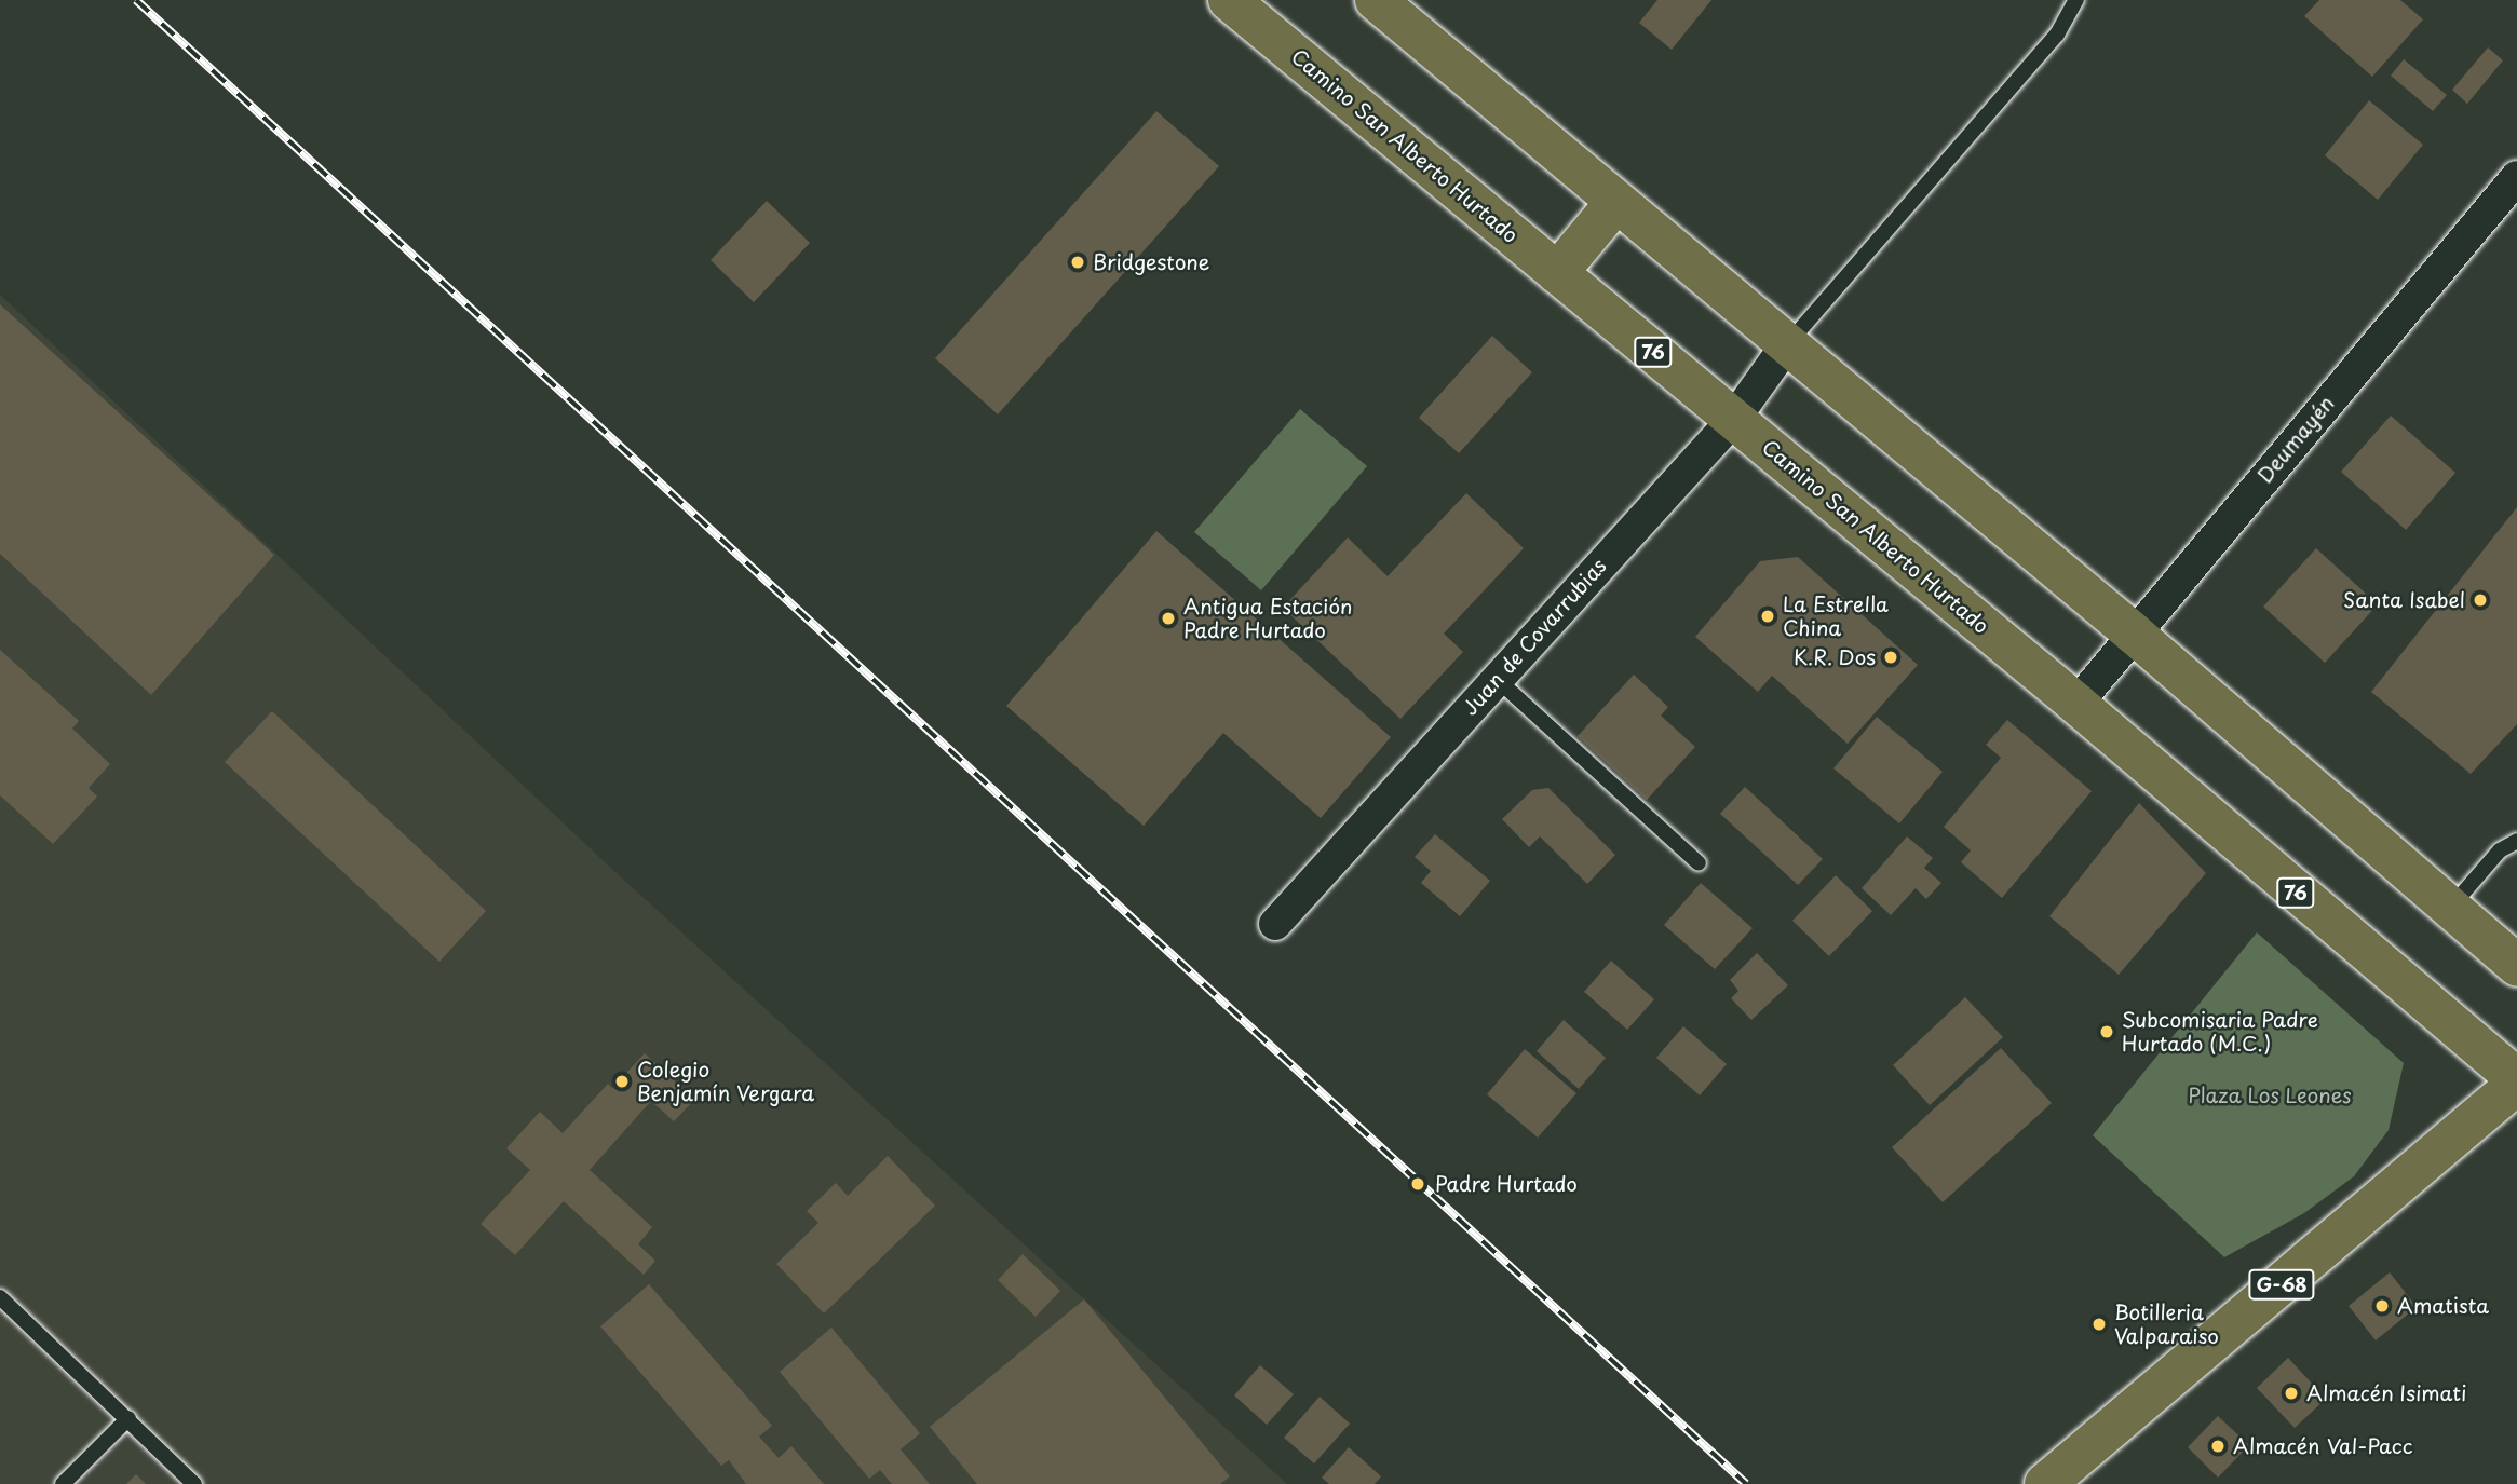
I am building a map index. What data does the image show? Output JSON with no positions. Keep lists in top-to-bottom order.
{
  "streets": {
    "main road": ["Camino San Alberto Hurtado", "76", "G-68"],
    "street": ["Deumayén", "Juan de Covarrubias"]
  },
  "crossings": [
    ["Camino San Alberto Hurtado", "Deumayén"],
    ["Camino San Alberto Hurtado", "Juan de Covarrubias"],
    ["Camino San Alberto Hurtado", "G-68"]
  ],
  "parks": ["Plaza Los Leones"],
  "places": [
    "Bridgestone",
    "Santa Isabel",
    "La Estrella China",
    "Antigua Estación Padre Hurtado",
    "K.R. Dos",
    "Subcomisaria Padre Hurtado (M.C.)",
    "Colegio Benjamín Vergara",
    "Padre Hurtado",
    "Amatista",
    "Botilleria Valparaiso",
    "Almacén Isimati",
    "Almacén Val-Pacc"
  ]
}
